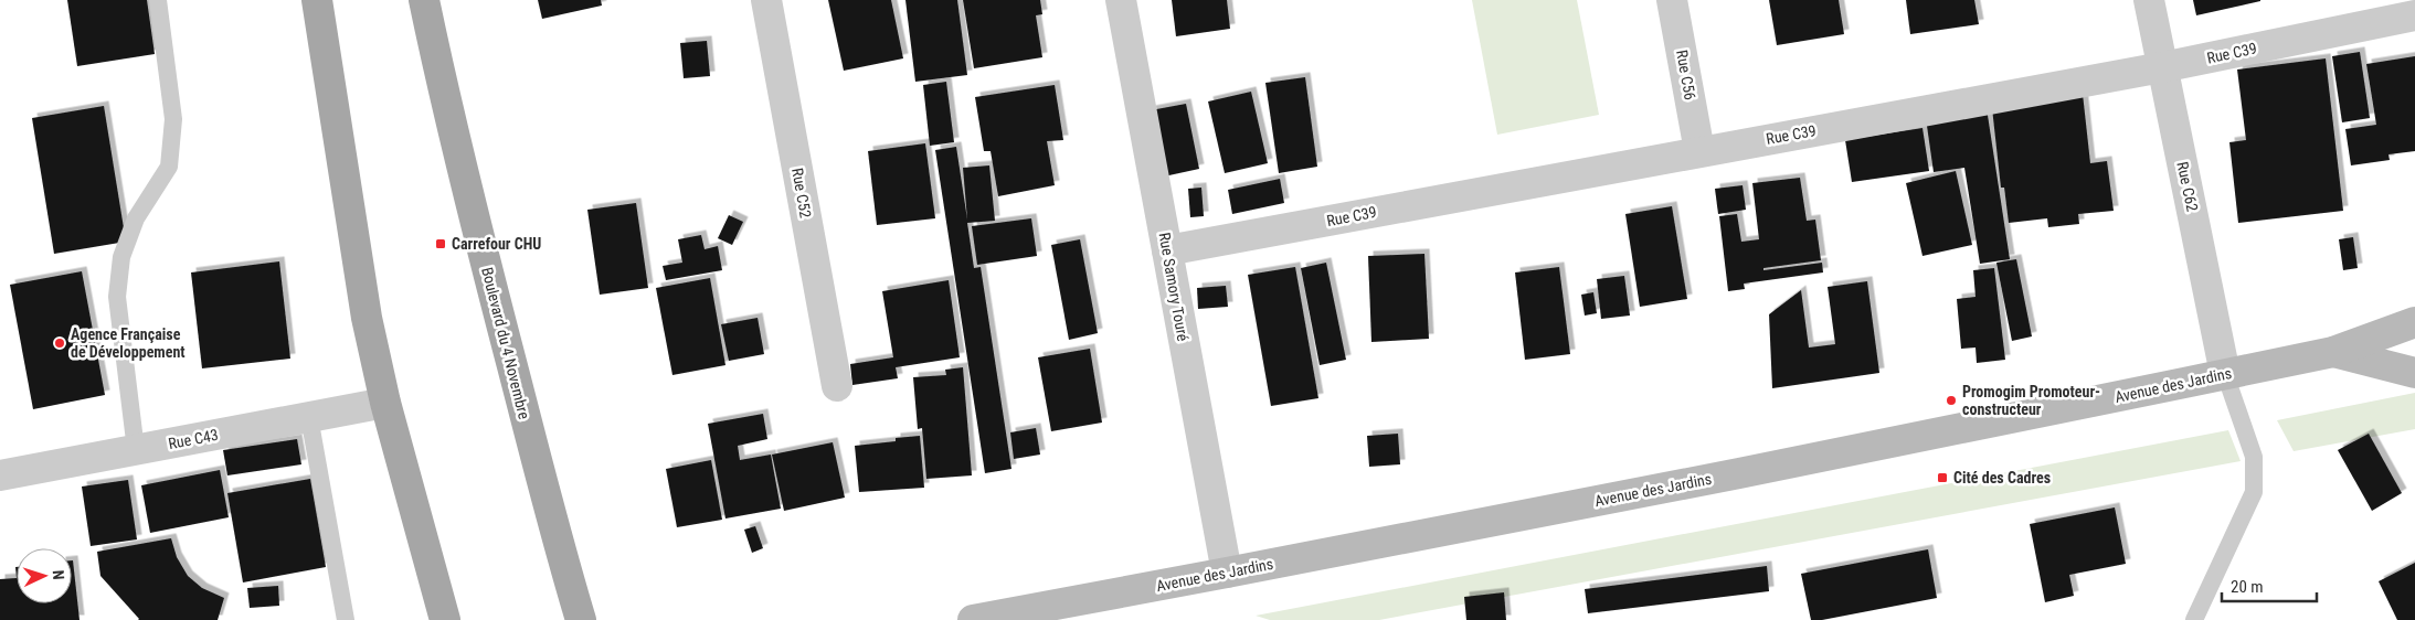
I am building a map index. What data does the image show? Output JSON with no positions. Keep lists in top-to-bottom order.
{
  "streets": {
    "main road": ["Boulevard du 4 Novembre", "Avenue des Jardins"],
    "street": [
      "Rue C39",
      "Rue C56",
      "Rue C62",
      "Rue C52",
      "Rue Samory Touré",
      "Rue C43"
    ]
  },
  "crossings": [
    ["Rue C39", "Rue C56"],
    ["Rue C39", "Rue C62"],
    ["Rue C39", "Rue Samory Touré"],
    ["Rue C62", "Avenue des Jardins"],
    ["Rue Samory Touré", "Avenue des Jardins"]
  ],
  "places": {
    "transit": ["Carrefour CHU", "Cité des Cadres"],
    "other": ["Agence Française de Développement", "Promogim Promoteur- constructeur"]
  },
  "scale_bar": "20 m",
  "north": "right"
}
